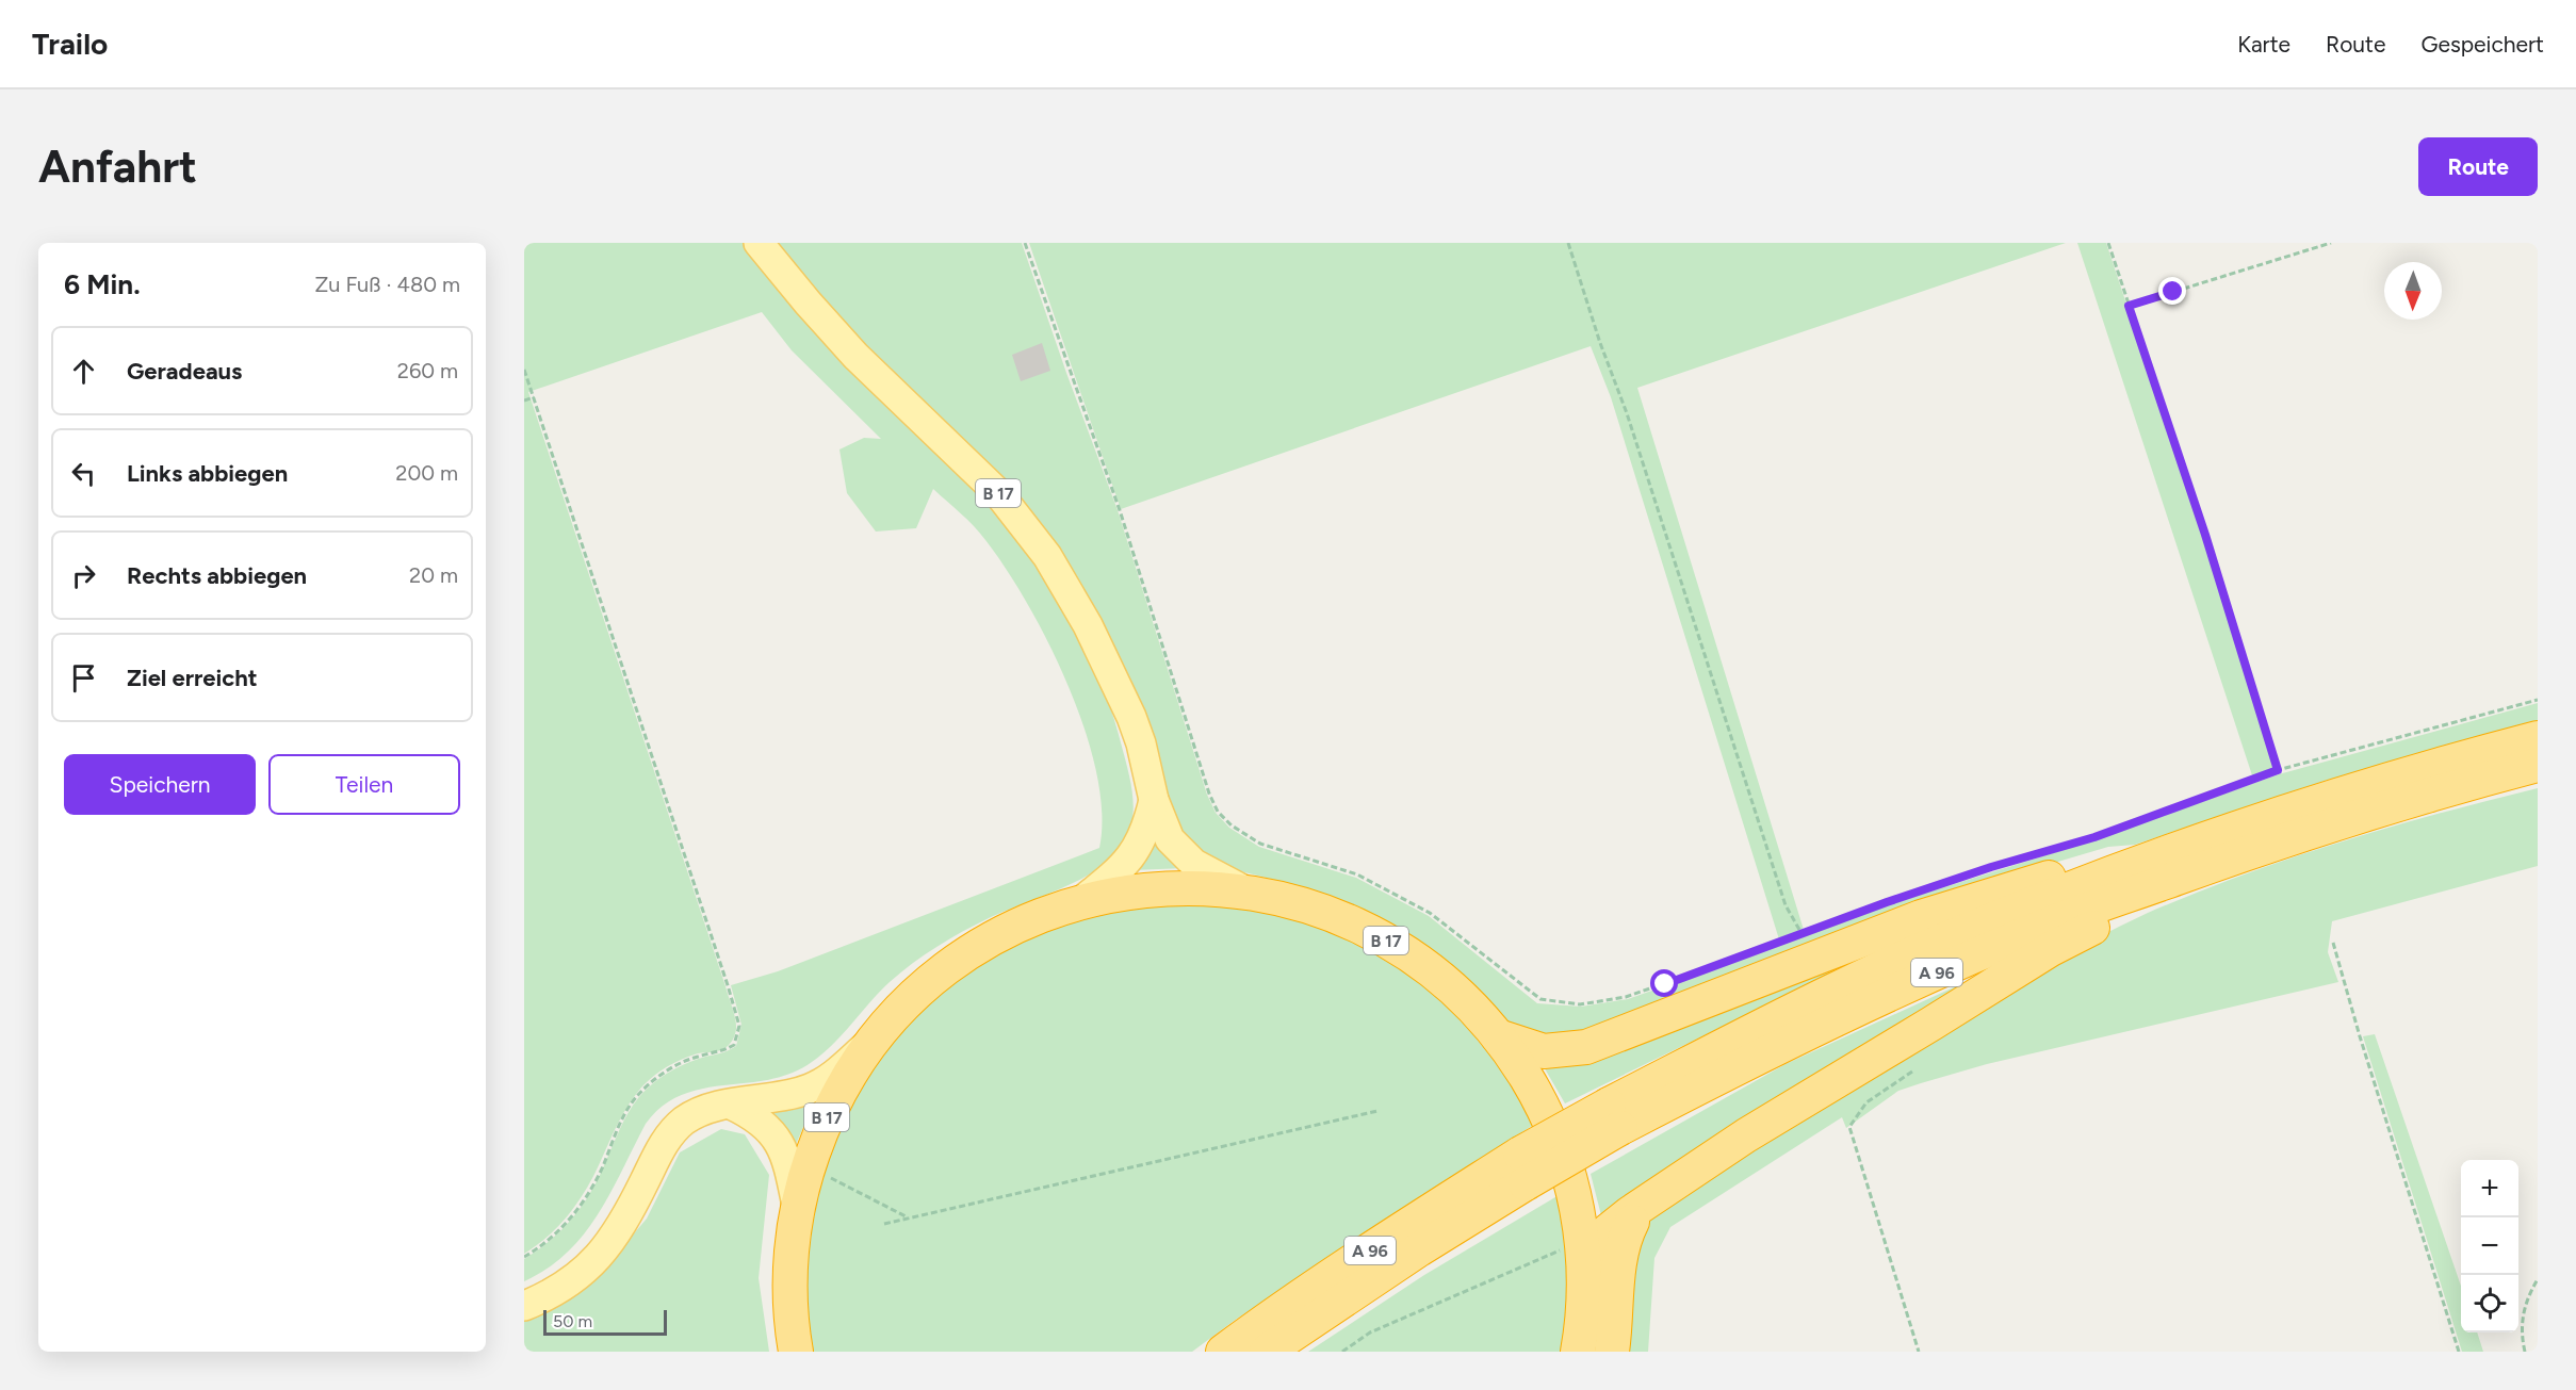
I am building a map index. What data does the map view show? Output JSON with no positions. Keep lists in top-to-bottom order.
{
  "streets": {
    "highway": ["B 17", "A 96"]
  },
  "scale_bar": "50 m",
  "north": "bottom",
  "page": {
    "header": "Trailo",
    "nav": ["Karte", "Route", "Gespeichert"],
    "buttons": [
      "Route",
      ["Speichern", "Teilen"]
    ],
    "title": "Anfahrt",
    "heading": ["6 Min.", "Zu Fuß · 480 m"],
    "list": [
      ["Geradeaus", "260 m"],
      ["Links abbiegen", "200 m"],
      ["Rechts abbiegen", "20 m"],
      "Ziel erreicht"
    ],
    "map_buttons": ["+", "−"],
    "scale": "50 m"
  }
}
